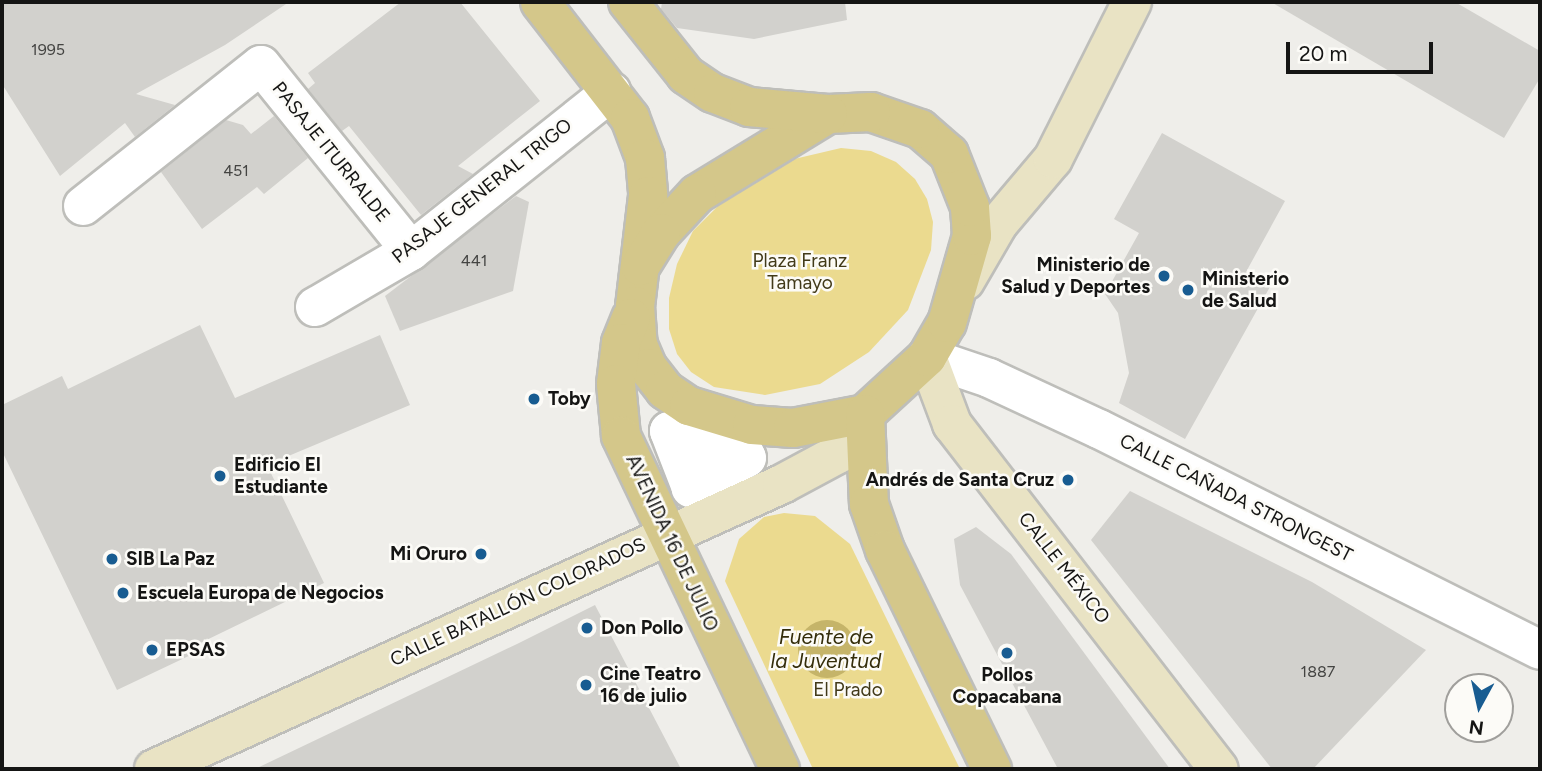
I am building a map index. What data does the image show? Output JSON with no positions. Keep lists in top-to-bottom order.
{
  "streets": {
    "main road": ["AVENIDA 16 DE JULIO", "CALLE MÉXICO", "CALLE BATALLÓN COLORADOS"],
    "street": ["PASAJE ITURRALDE", "PASAJE GENERAL TRIGO", "CALLE CAÑADA STRONGEST"]
  },
  "crossings": [
    ["PASAJE ITURRALDE", "PASAJE GENERAL TRIGO"],
    ["CALLE CAÑADA STRONGEST", "CALLE MÉXICO"],
    ["AVENIDA 16 DE JULIO", "CALLE BATALLÓN COLORADOS"]
  ],
  "water": ["Fuente de la Juventud"],
  "parks": ["Plaza Franz Tamayo", "El Prado"],
  "places": [
    "Ministerio de Salud y Deportes",
    "Ministerio de Salud",
    "Toby",
    "Edificio El Estudiante",
    "Andrés de Santa Cruz",
    "Mi Oruro",
    "SIB La Paz",
    "Escuela Europa de Negocios",
    "Don Pollo",
    "EPSAS",
    "Pollos Copacabana",
    "Cine Teatro 16 de julio"
  ],
  "house_numbers": [
    "1995",
    "451",
    "441",
    "1887"
  ],
  "scale_bar": "20 m",
  "north": "bottom"
}
